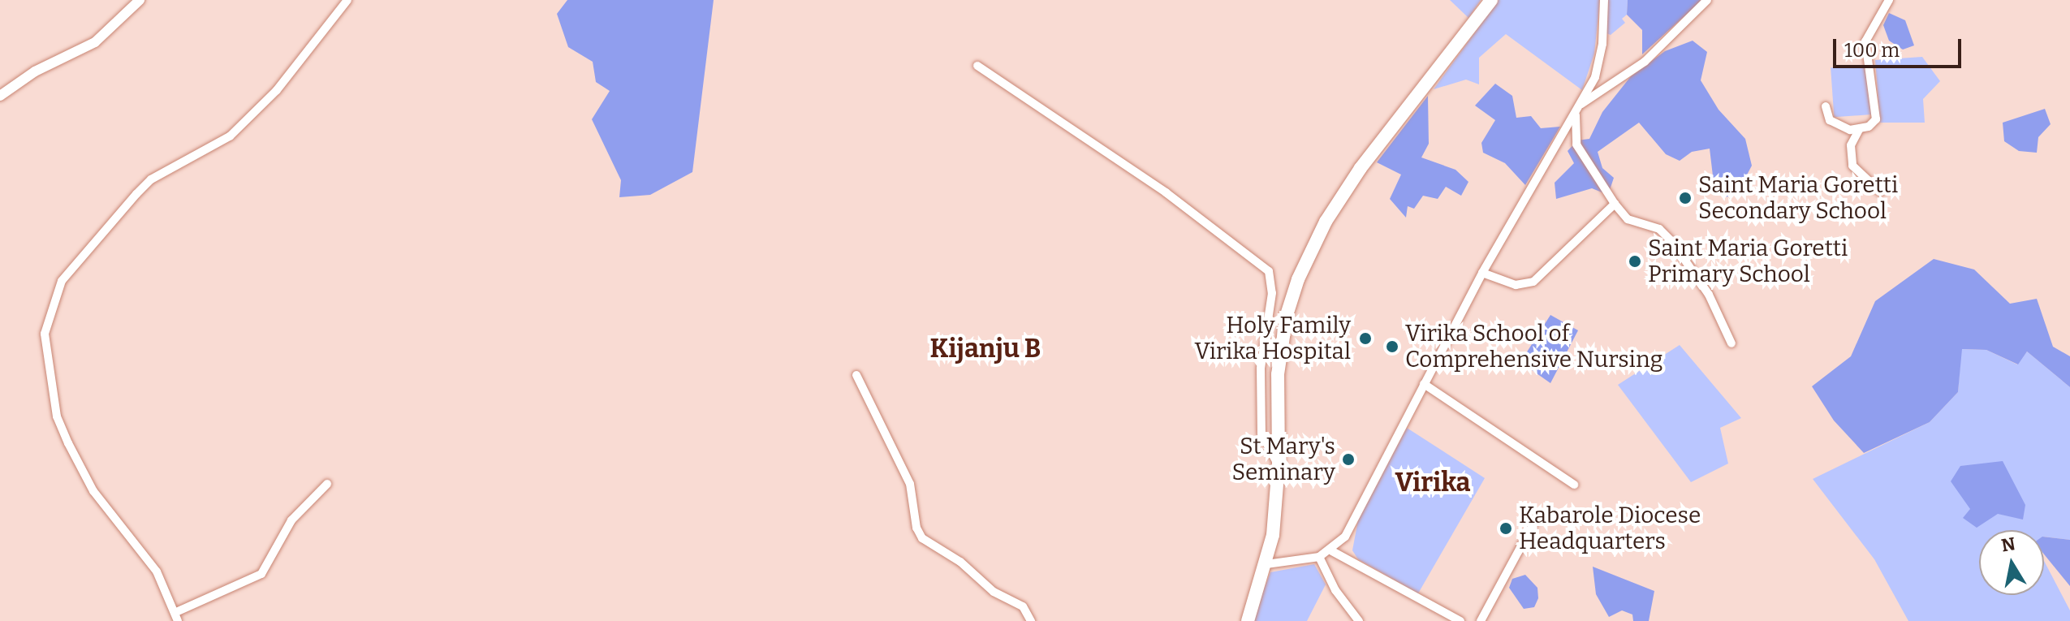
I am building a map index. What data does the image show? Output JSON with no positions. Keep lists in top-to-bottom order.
{
  "districts": ["Kijanju B", "Virika"],
  "places": [
    "Saint Maria Goretti Secondary School",
    "Saint Maria Goretti Primary School",
    "Holy Family Virika Hospital",
    "Virika School of Comprehensive Nursing",
    "St Mary's Seminary",
    "Kabarole Diocese Headquarters"
  ],
  "scale_bar": "100 m",
  "north": "top"
}
